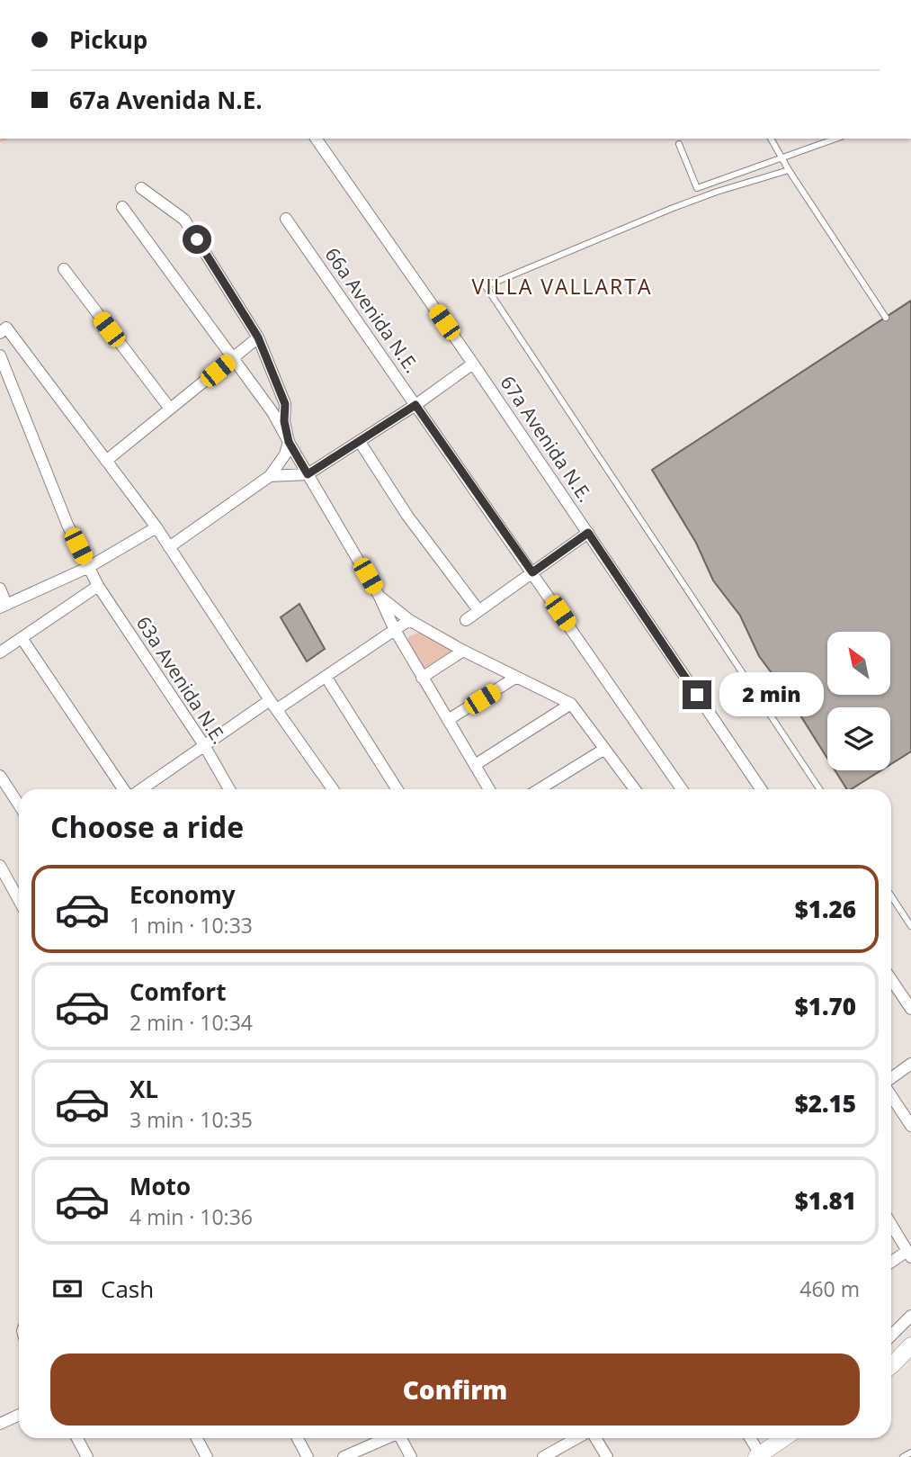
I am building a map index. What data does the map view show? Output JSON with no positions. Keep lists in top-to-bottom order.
{
  "streets": {
    "street": ["66a Avenida N.E.", "67a Avenida N.E.", "63a Avenida N.E."]
  },
  "districts": ["VILLA VALLARTA"],
  "north": "top left",
  "page": {
    "banner": ["Pickup", "67a Avenida N.E."],
    "bubble": "2 min",
    "heading": "Choose a ride",
    "list": [
      {
        "name": "Economy",
        "note": "1 min · 10:33",
        "value": "$1.26"
      },
      {
        "name": "Comfort",
        "note": "2 min · 10:34",
        "value": "$1.70"
      },
      {
        "name": "XL",
        "note": "3 min · 10:35",
        "value": "$2.15"
      },
      {
        "name": "Moto",
        "note": "4 min · 10:36",
        "value": "$1.81"
      }
    ],
    "pay": ["Cash", "460 m"],
    "buttons": "Confirm"
  }
}
